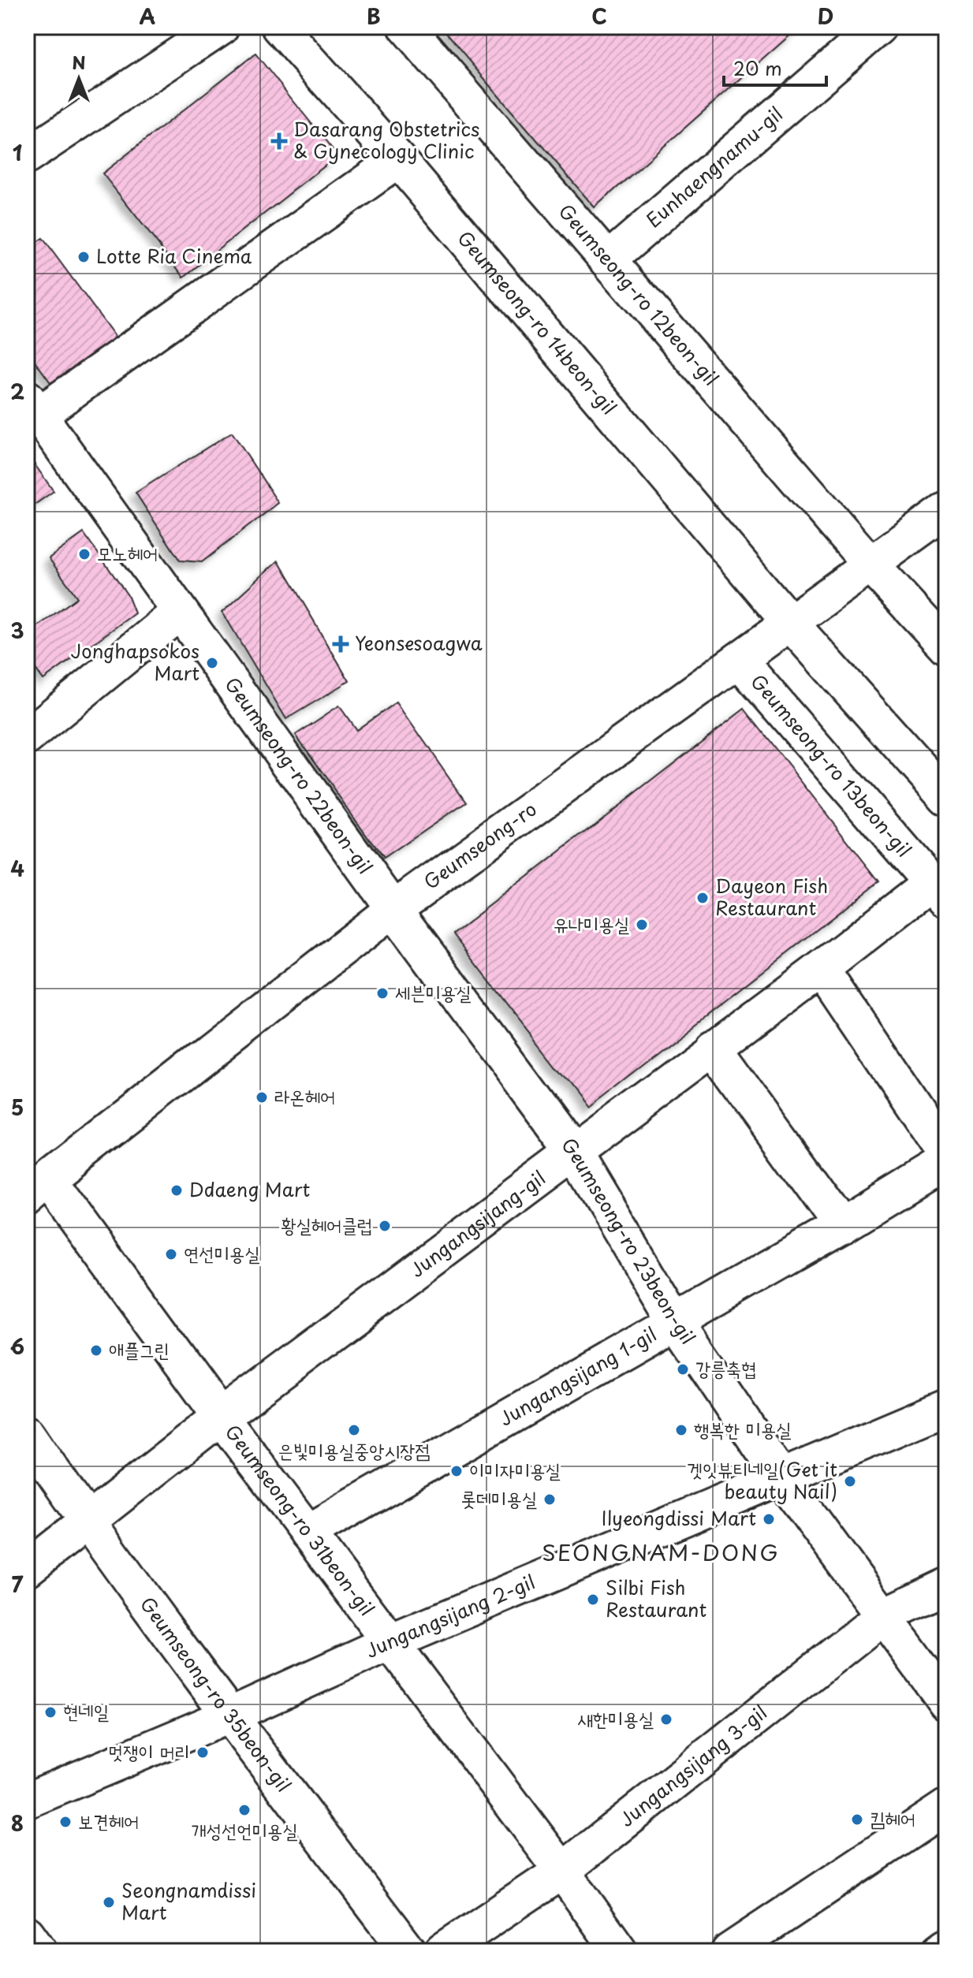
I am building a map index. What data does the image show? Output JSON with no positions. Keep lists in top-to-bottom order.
{
  "streets": {
    "street": [
      "Eunhaengnamu-gil",
      "Geumseong-ro 12beon-gil",
      "Geumseong-ro 14beon-gil",
      "Geumseong-ro 13beon-gil",
      "Geumseong-ro 22beon-gil",
      "Geumseong-ro",
      "Jungangsijang-gil",
      "Geumseong-ro 23beon-gil",
      "Jungangsijang 1-gil",
      "Geumseong-ro 31beon-gil",
      "Jungangsijang 2-gil",
      "Geumseong-ro 35beon-gil",
      "Jungangsijang 3-gil"
    ]
  },
  "crossings": [
    ["Eunhaengnamu-gil", "Geumseong-ro 12beon-gil"],
    ["Geumseong-ro 12beon-gil", "Geumseong-ro"],
    ["Geumseong-ro 14beon-gil", "Geumseong-ro"],
    ["Geumseong-ro 13beon-gil", "Geumseong-ro"],
    ["Geumseong-ro 13beon-gil", "Jungangsijang-gil"],
    ["Geumseong-ro 22beon-gil", "Geumseong-ro"],
    ["Geumseong-ro 22beon-gil", "Geumseong-ro 23beon-gil"],
    ["Geumseong-ro", "Geumseong-ro 23beon-gil"],
    ["Geumseong-ro", "Geumseong-ro 31beon-gil"],
    ["Jungangsijang-gil", "Geumseong-ro 23beon-gil"],
    ["Jungangsijang-gil", "Geumseong-ro 31beon-gil"],
    ["Jungangsijang-gil", "Geumseong-ro 35beon-gil"],
    ["Geumseong-ro 23beon-gil", "Jungangsijang 1-gil"],
    ["Geumseong-ro 23beon-gil", "Jungangsijang 2-gil"],
    ["Geumseong-ro 23beon-gil", "Jungangsijang 3-gil"],
    ["Jungangsijang 1-gil", "Geumseong-ro 31beon-gil"],
    ["Geumseong-ro 31beon-gil", "Jungangsijang 2-gil"],
    ["Geumseong-ro 31beon-gil", "Jungangsijang 3-gil"],
    ["Jungangsijang 2-gil", "Geumseong-ro 35beon-gil"]
  ],
  "districts": ["SEONGNAM-DONG"],
  "places": {
    "health": ["Dasarang Obstetrics & Gynecology Clinic", "Yeonsesoagwa"],
    "other": [
      "Lotte Ria Cinema",
      "모노헤어",
      "Jonghapsokos Mart",
      "Dayeon Fish Restaurant",
      "유나미용실",
      "세븐미용실",
      "라온헤어",
      "Ddaeng Mart",
      "황실헤어클럽",
      "연선미용실",
      "애플그린",
      "강릉축협",
      "은빛미용실중앙시장점",
      "행복한 미용실",
      "이미자미용실",
      "겟잇뷰티네일(Get it beauty Nail)",
      "롯데미용실",
      "Ilyeongdissi Mart",
      "Silbi Fish Restaurant",
      "현네일",
      "새한미용실",
      "멋쟁이 머리",
      "개성선언미용실",
      "킴헤어",
      "보견헤어",
      "Seongnamdissi Mart"
    ]
  },
  "scale_bar": "20 m",
  "north": "top",
  "grid": {
    "columns": [
      "A",
      "B",
      "C",
      "D"
    ],
    "rows": [
      "1",
      "2",
      "3",
      "4",
      "5",
      "6",
      "7",
      "8"
    ]
  }
}
